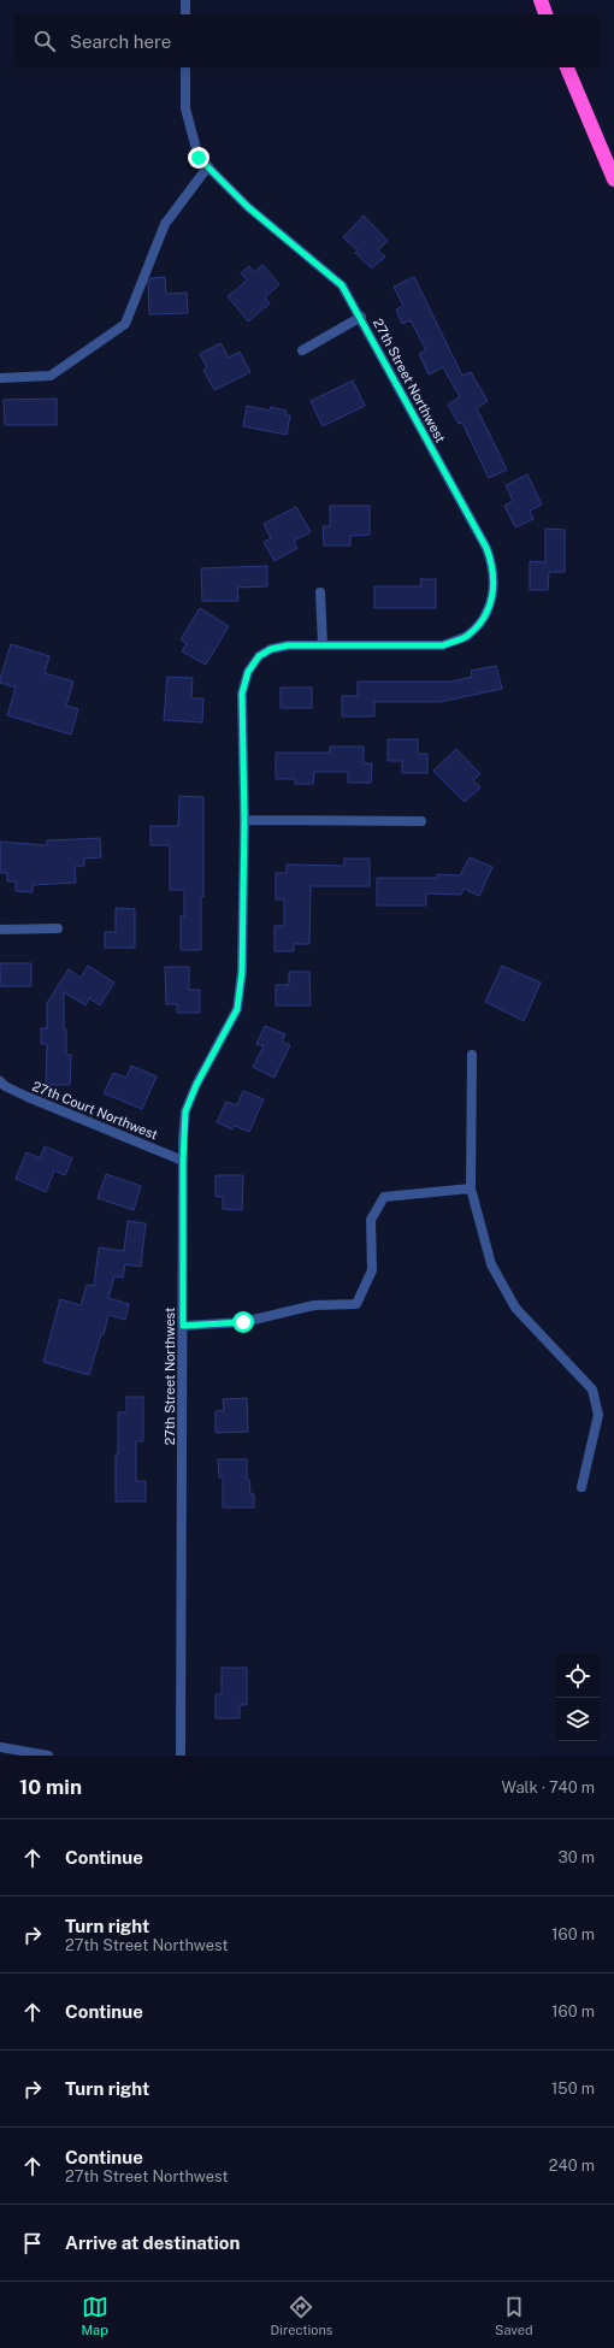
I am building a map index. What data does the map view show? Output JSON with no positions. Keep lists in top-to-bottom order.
{
  "streets": {
    "street": ["27th Street Northwest", "27th Court Northwest"]
  },
  "crossings": [
    ["27th Street Northwest", "27th Court Northwest"]
  ],
  "page": {
    "search": "Search here",
    "heading": ["10 min", "Walk · 740 m"],
    "list": [
      ["Continue", "30 m"],
      ["Turn right", "27th Street Northwest", "160 m"],
      ["Continue", "160 m"],
      ["Turn right", "150 m"],
      ["Continue", "27th Street Northwest", "240 m"],
      "Arrive at destination"
    ],
    "nav": ["Map", "Directions", "Saved"]
  }
}
